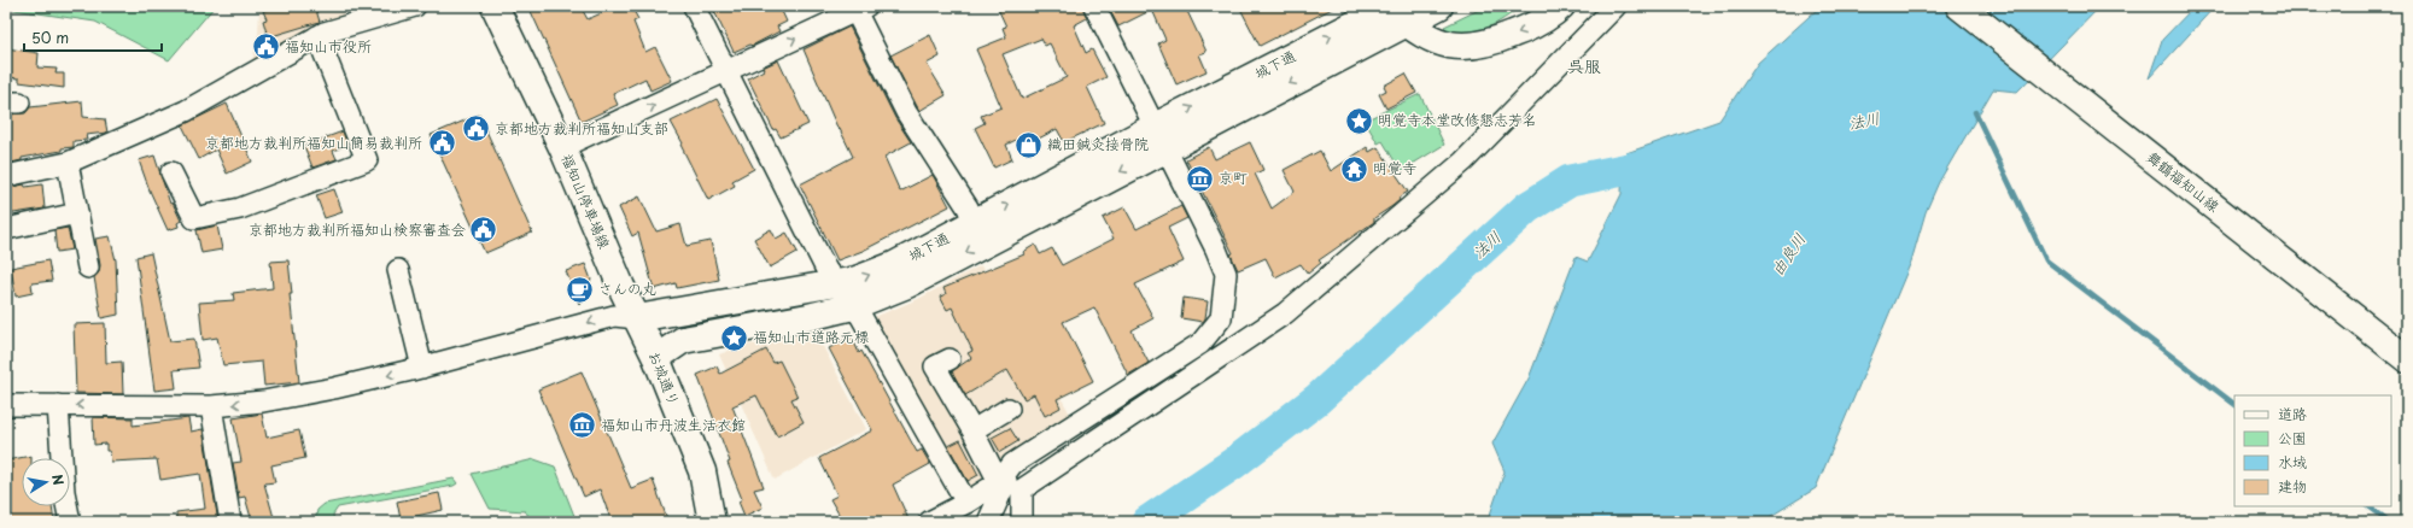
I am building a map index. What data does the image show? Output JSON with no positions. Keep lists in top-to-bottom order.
{
  "streets": {
    "main road": [
      "城下通",
      "舞鶴福知山線",
      "福知山停車場線",
      "お城通り"
    ]
  },
  "crossings": [
    ["城下通", "福知山停車場線"],
    ["城下通", "お城通り"],
    ["福知山停車場線", "お城通り"]
  ],
  "districts": ["呉服"],
  "water": ["法川", "由良川"],
  "places": {
    "public building": [
      "福知山市役所",
      "京都地方裁判所福知山支部",
      "京都地方裁判所福知山簡易裁判所",
      "京都地方裁判所福知山検察審査会"
    ],
    "place": ["明覚寺本堂改修懇志芳名", "福知山市道路元標"],
    "shop": ["織田鍼灸接骨院"],
    "temple": ["明覚寺"],
    "museum": ["京町", "福知山市丹波生活衣館"],
    "cafe": ["さんの丸"]
  },
  "legend": [
    "道路",
    "公園",
    "水域",
    "建物"
  ],
  "scale_bar": "50 m",
  "north": "right"
}
